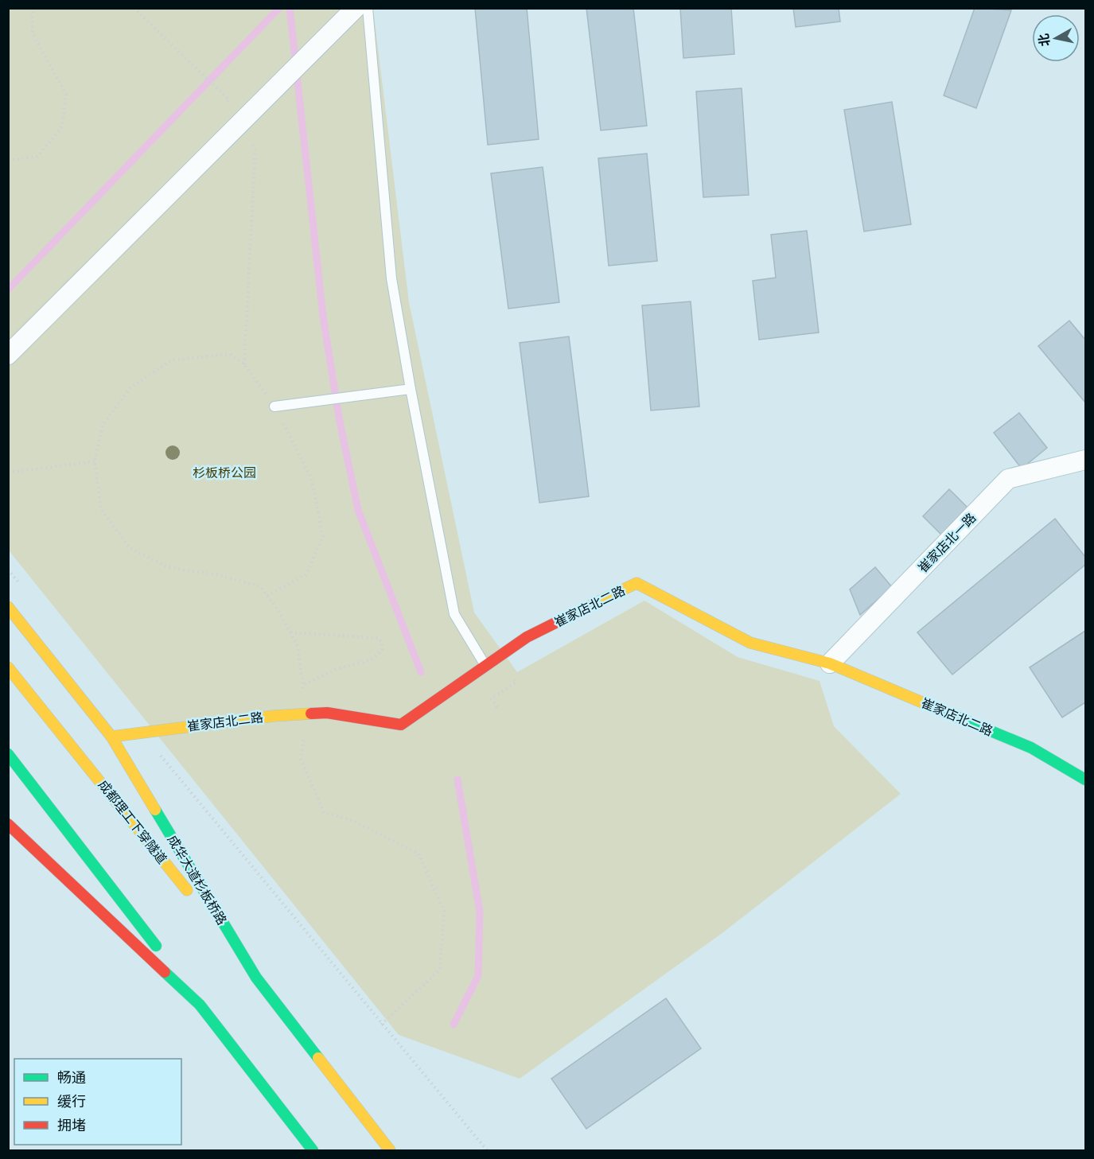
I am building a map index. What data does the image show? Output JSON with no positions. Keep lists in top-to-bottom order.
{
  "streets": {
    "main road": ["崔家店北二路", "成都理工下穿隧道", "成华大道杉板桥路"],
    "street": ["崔家店北一路"]
  },
  "crossings": [
    ["崔家店北一路", "崔家店北二路"],
    ["崔家店北二路", "成华大道杉板桥路"],
    ["成都理工下穿隧道", "成华大道杉板桥路"]
  ],
  "parks": ["杉板桥公园"],
  "legend": ["畅通", "缓行", "拥堵"],
  "north": "left"
}
